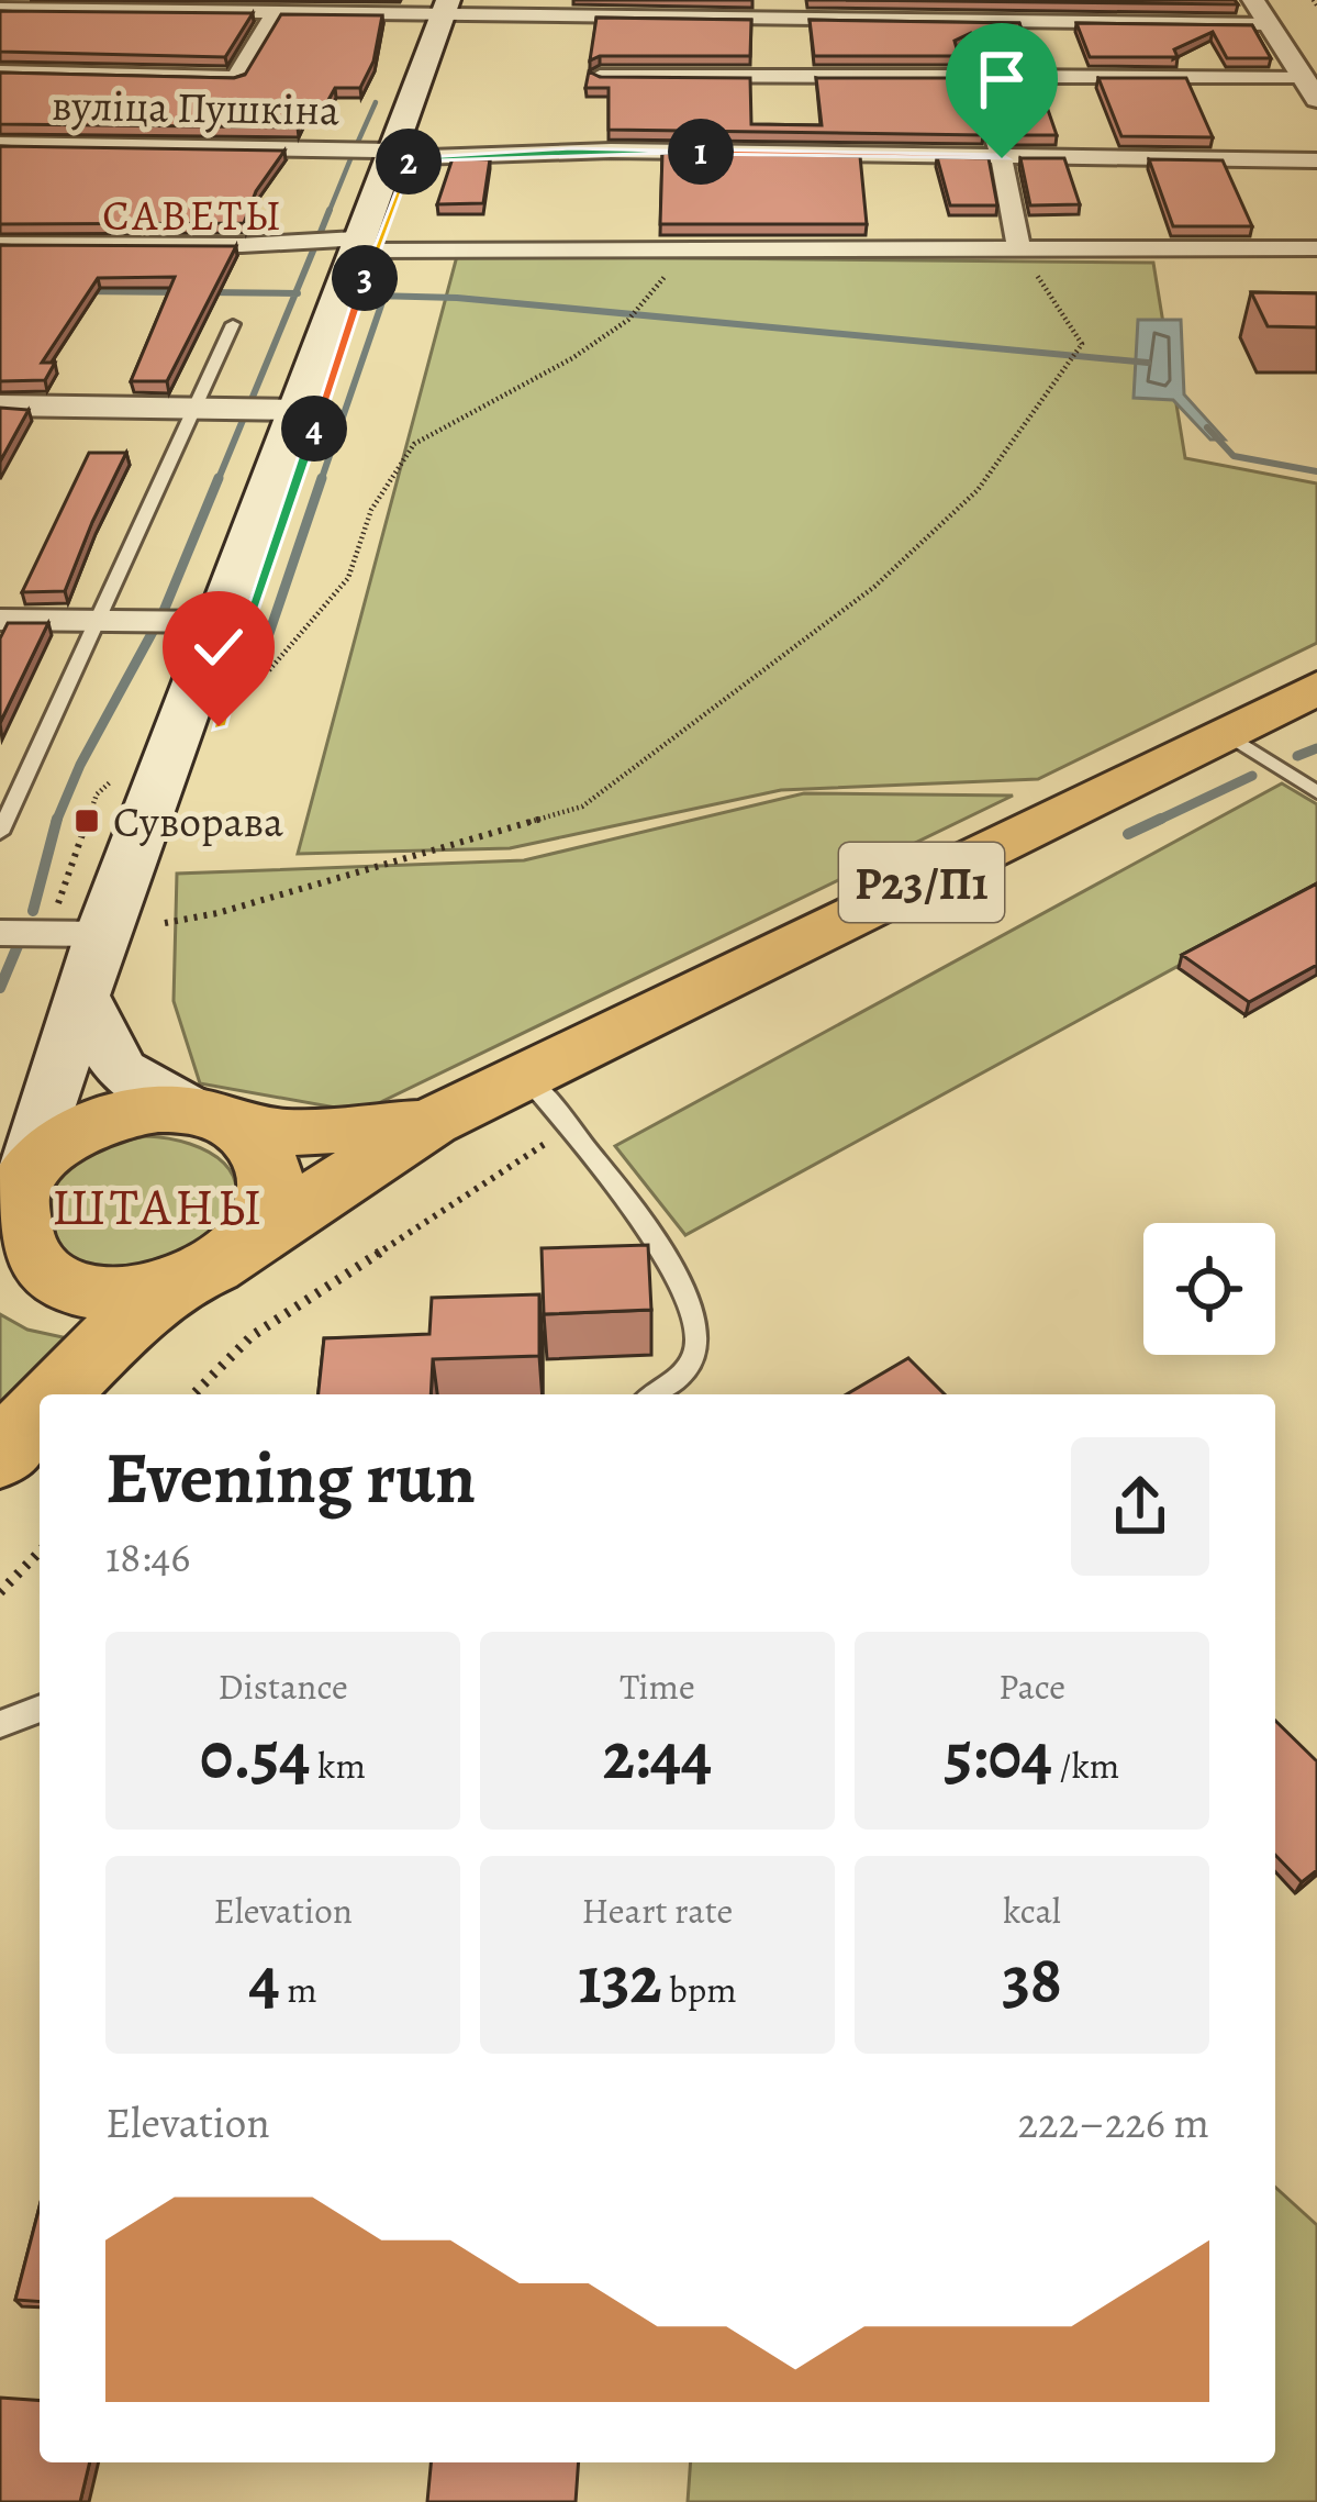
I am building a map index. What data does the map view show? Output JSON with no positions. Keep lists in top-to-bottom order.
{
  "streets": {
    "main road": ["Р23/П1"],
    "street": ["вуліца Пушкіна"]
  },
  "districts": ["САВЕТЫ", "ШТАНЫ"],
  "places": {
    "transit": ["Суворава"]
  },
  "page": {
    "pins": [
      "1",
      "2",
      "3",
      "4"
    ],
    "heading": ["Evening run", "18:46"],
    "stats": [
      ["Distance", "0.54 km"],
      ["Time", "2:44"],
      ["Pace", "5:04 /km"],
      ["Elevation", "4 m"],
      ["Heart rate", "132 bpm"],
      ["kcal", "38"]
    ],
    "chart": ["Elevation", "222–226 m"]
  }
}
